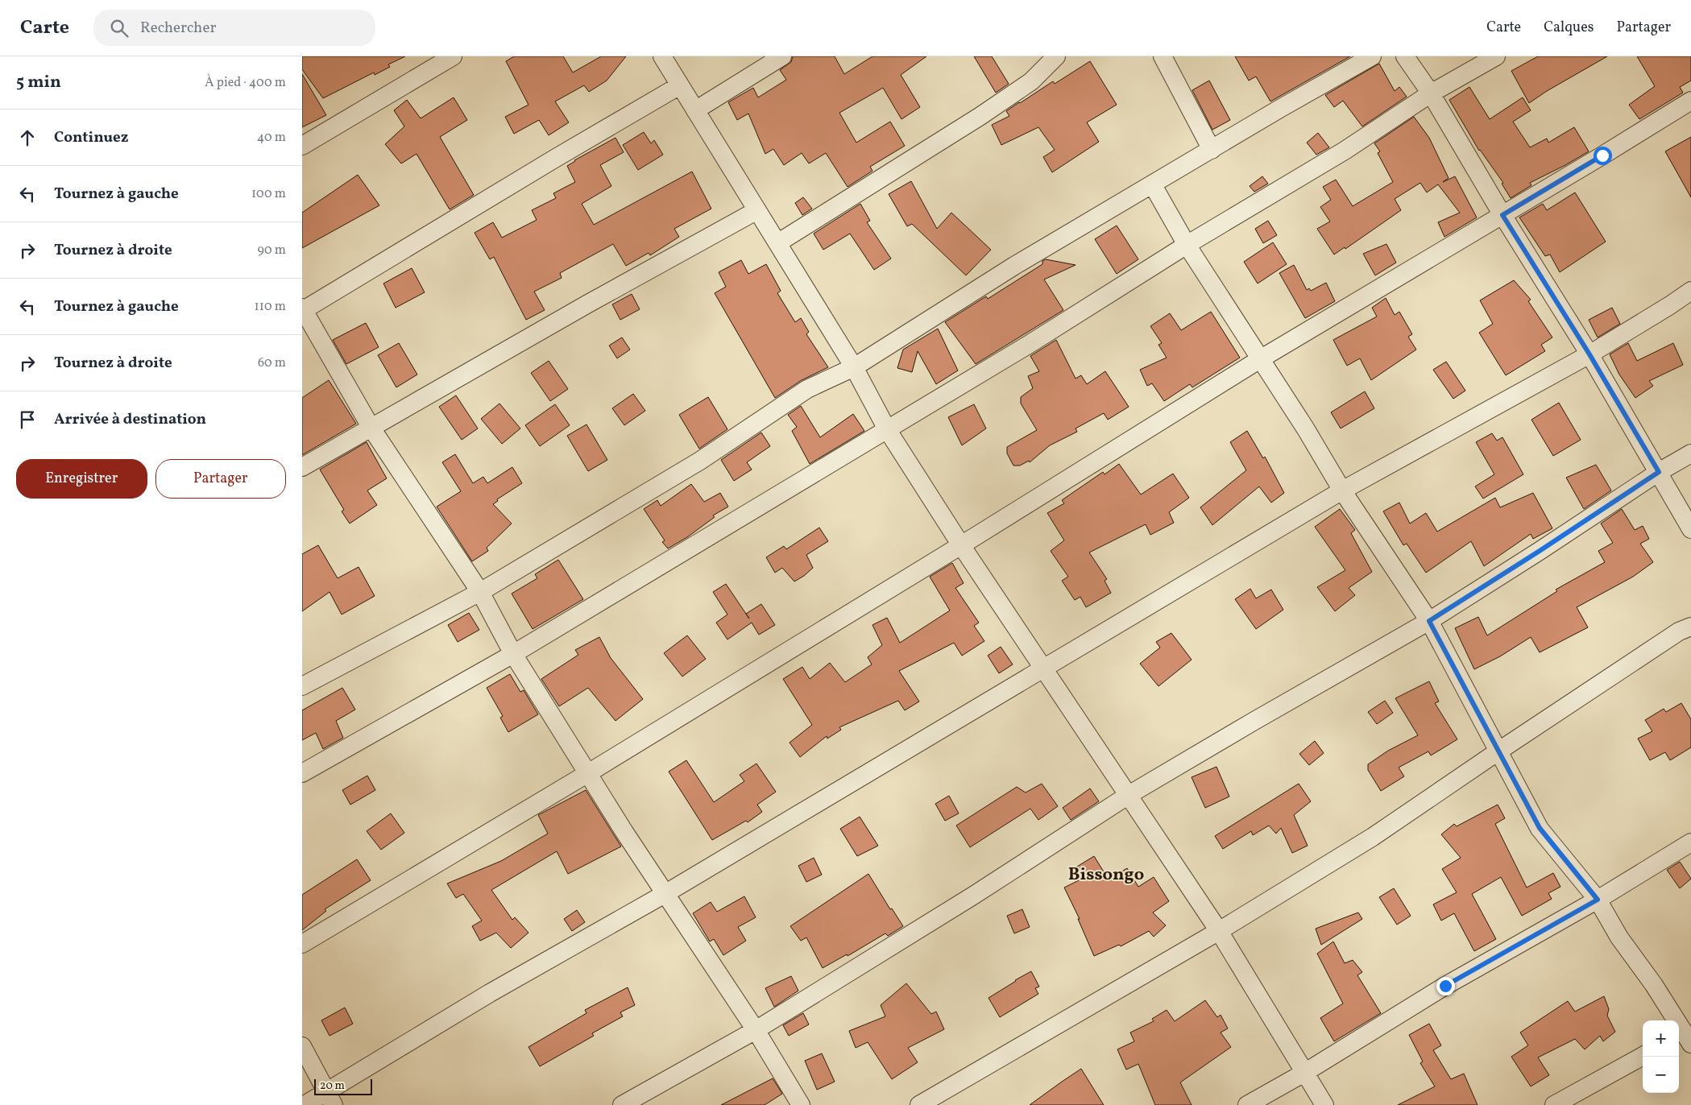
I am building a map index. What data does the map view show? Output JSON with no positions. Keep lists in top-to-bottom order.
{
  "districts": ["Bissongo"],
  "scale_bar": "20 m",
  "page": {
    "header": "Carte",
    "search": "Rechercher",
    "nav": ["Carte", "Calques", "Partager"],
    "heading": ["5 min", "À pied · 400 m"],
    "list": [
      ["Continuez", "40 m"],
      ["Tournez à gauche", "100 m"],
      ["Tournez à droite", "90 m"],
      ["Tournez à gauche", "110 m"],
      ["Tournez à droite", "60 m"],
      "Arrivée à destination"
    ],
    "buttons": ["Enregistrer", "Partager"],
    "map_buttons": ["+", "−"],
    "scale": "20 m"
  }
}
